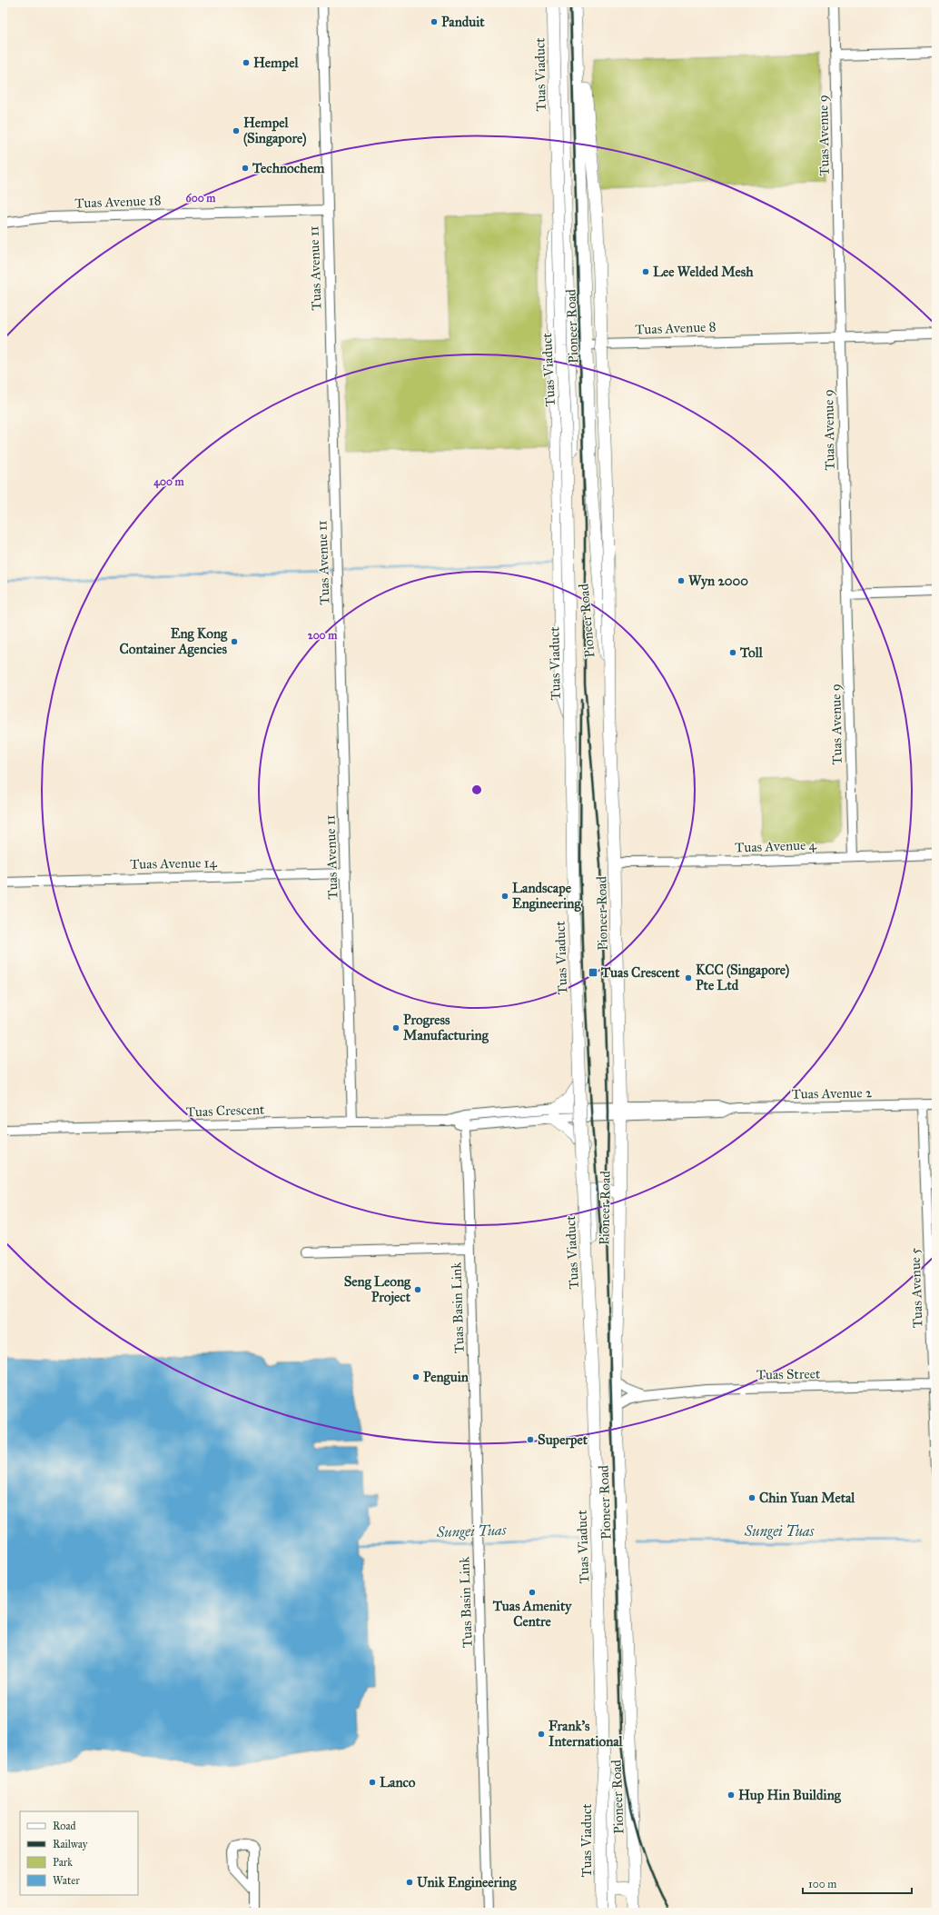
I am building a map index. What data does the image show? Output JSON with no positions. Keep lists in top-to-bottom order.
{
  "streets": {
    "main road": ["Tuas Viaduct", "Pioneer Road"],
    "street": [
      "Tuas Avenue 9",
      "Tuas Avenue 18",
      "Tuas Avenue 11",
      "Tuas Avenue 8",
      "Tuas Avenue 4",
      "Tuas Avenue 14",
      "Tuas Avenue 2",
      "Tuas Crescent",
      "Tuas Avenue 5",
      "Tuas Basin Link",
      "Tuas Street"
    ]
  },
  "crossings": [
    ["Tuas Avenue 9", "Tuas Avenue 8"],
    ["Tuas Avenue 9", "Tuas Avenue 4"],
    ["Tuas Avenue 18", "Tuas Avenue 11"],
    ["Tuas Avenue 11", "Tuas Avenue 14"],
    ["Tuas Avenue 11", "Tuas Crescent"],
    ["Pioneer Road", "Tuas Avenue 8"],
    ["Pioneer Road", "Tuas Avenue 4"],
    ["Pioneer Road", "Tuas Avenue 2"],
    ["Pioneer Road", "Tuas Crescent"],
    ["Pioneer Road", "Tuas Street"],
    ["Tuas Avenue 2", "Tuas Crescent"],
    ["Tuas Avenue 2", "Tuas Avenue 5"],
    ["Tuas Crescent", "Tuas Basin Link"],
    ["Tuas Avenue 5", "Tuas Street"]
  ],
  "water": ["Sungei Tuas"],
  "places": {
    "other": [
      "Panduit",
      "Hempel",
      "Hempel (Singapore)",
      "Technochem",
      "Lee Welded Mesh",
      "Wyn 2000",
      "Eng Kong Container Agencies",
      "Toll",
      "Landscape Engineering",
      "KCC (Singapore) Pte Ltd",
      "Progress Manufacturing",
      "Seng Leong Project",
      "Penguin",
      "Superpet",
      "Chin Yuan Metal",
      "Tuas Amenity Centre",
      "Frank's International",
      "Lanco",
      "Hup Hin Building",
      "Unik Engineering"
    ],
    "transit": ["Tuas Crescent"]
  },
  "legend": [
    "Road",
    "Railway",
    "Park",
    "Water"
  ],
  "scale_bar": "100 m",
  "rings": ["600 m", "400 m", "200 m"]
}
